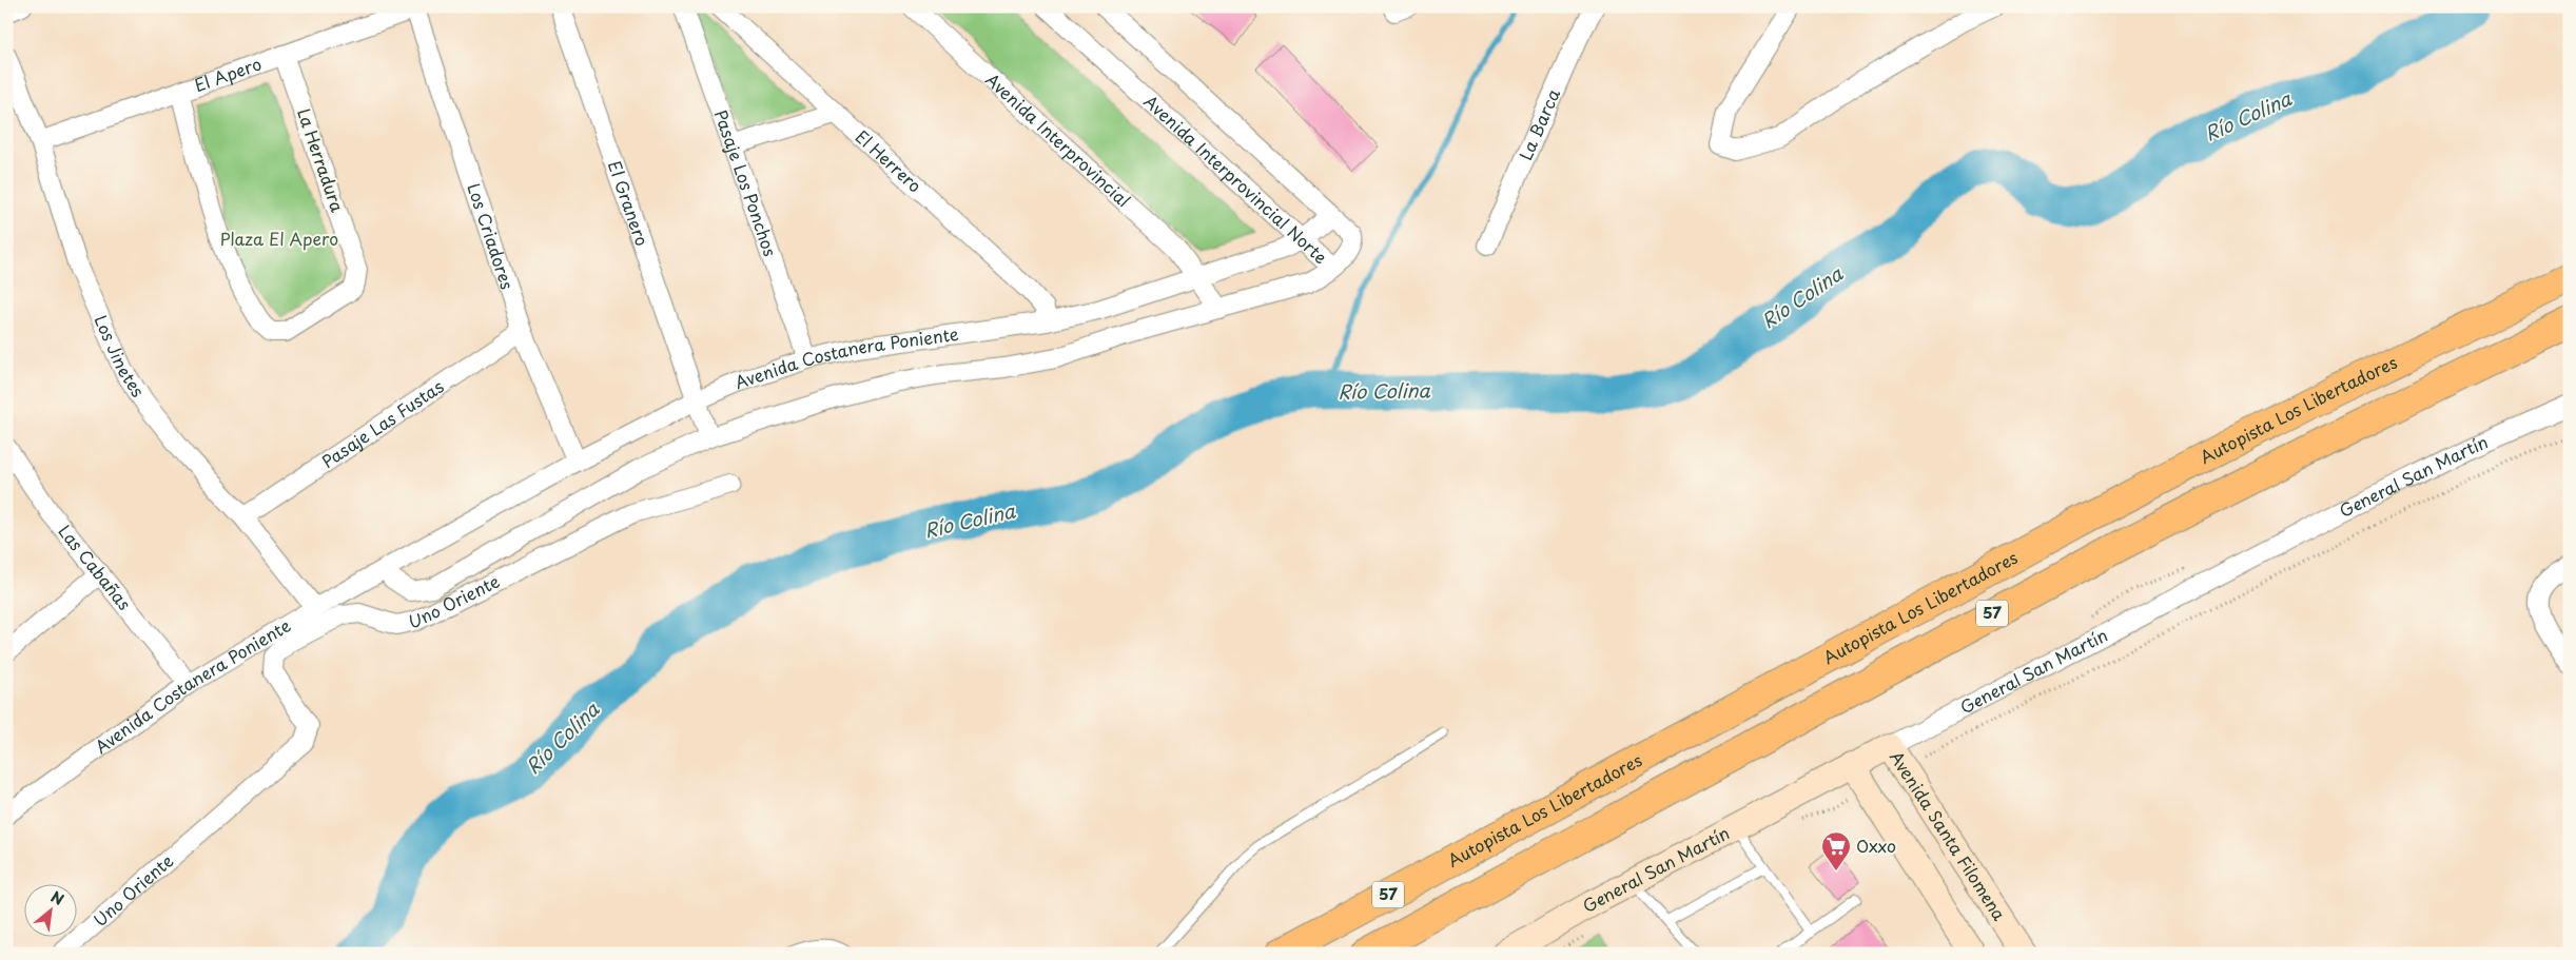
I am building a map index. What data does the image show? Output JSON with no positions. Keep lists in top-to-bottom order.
{
  "streets": {
    "highway": ["Autopista Los Libertadores", "57"],
    "street": [
      "El Apero",
      "La Barca",
      "Avenida Interprovincial",
      "La Herradura",
      "El Herrero",
      "Avenida Interprovincial Norte",
      "Pasaje Los Ponchos",
      "El Granero",
      "Los Criadores",
      "Los Jinetes",
      "Avenida Costanera Poniente",
      "Pasaje Las Fustas",
      "General San Martín",
      "Las Cabañas",
      "Uno Oriente",
      "Avenida Santa Filomena"
    ]
  },
  "crossings": [
    ["El Apero", "La Herradura"],
    ["El Apero", "Los Criadores"],
    ["El Apero", "Los Jinetes"],
    ["Avenida Interprovincial", "Avenida Costanera Poniente"],
    ["El Herrero", "Avenida Costanera Poniente"],
    ["Avenida Interprovincial Norte", "Avenida Costanera Poniente"],
    ["Pasaje Los Ponchos", "Avenida Costanera Poniente"],
    ["El Granero", "Avenida Costanera Poniente"],
    ["Los Criadores", "Avenida Costanera Poniente"],
    ["Los Criadores", "Pasaje Las Fustas"],
    ["Los Jinetes", "Avenida Costanera Poniente"],
    ["Los Jinetes", "Pasaje Las Fustas"],
    ["Avenida Costanera Poniente", "Las Cabañas"],
    ["General San Martín", "Avenida Santa Filomena"]
  ],
  "water": ["Río Colina"],
  "parks": ["Plaza El Apero"],
  "places": {
    "supermarket": ["Oxxo"]
  },
  "north": "top right"
}
